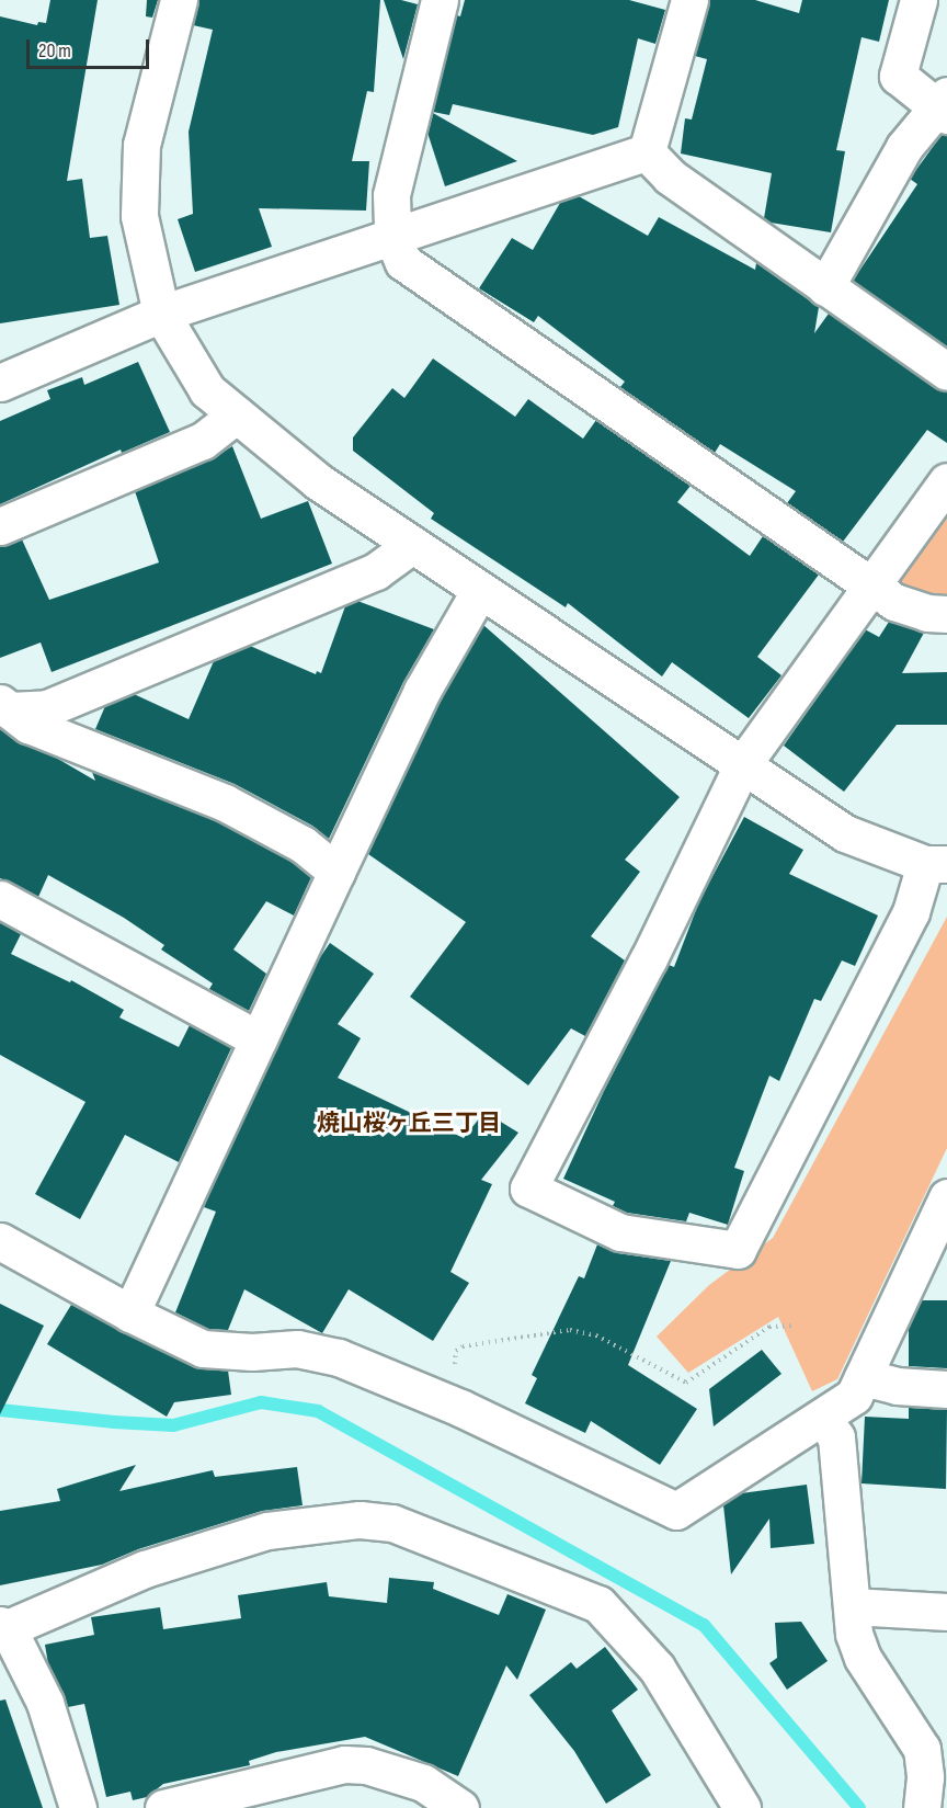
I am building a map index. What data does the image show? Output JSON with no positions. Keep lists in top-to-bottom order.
{
  "districts": ["焼山桜ヶ丘三丁目"],
  "scale_bar": "20 m"
}
